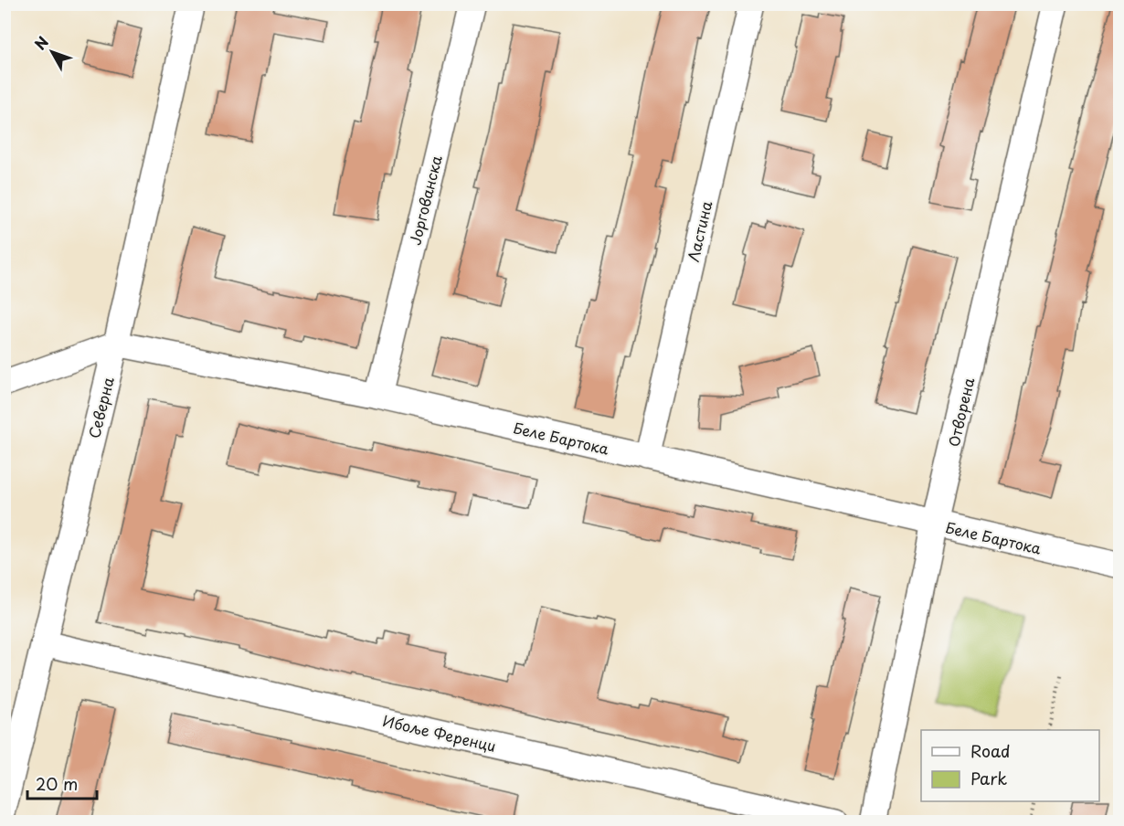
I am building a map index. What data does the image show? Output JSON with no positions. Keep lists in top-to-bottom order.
{
  "streets": {
    "street": [
      "Јоргованска",
      "Ластина",
      "Северна",
      "Отворена",
      "Беле Бартока",
      "Ибоље Ференци"
    ]
  },
  "crossings": [
    ["Јоргованска", "Беле Бартока"],
    ["Ластина", "Беле Бартока"],
    ["Северна", "Беле Бартока"],
    ["Северна", "Ибоље Ференци"],
    ["Отворена", "Беле Бартока"]
  ],
  "legend": ["Road", "Park"],
  "scale_bar": "20 m",
  "north": "top left"
}
